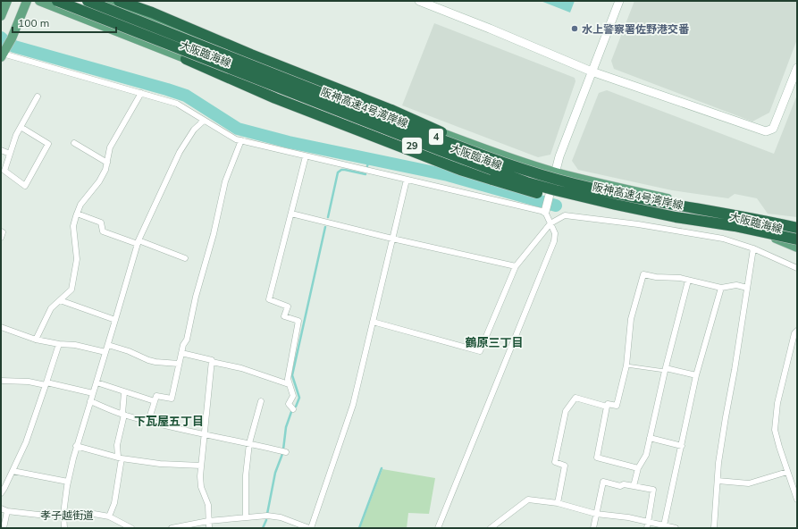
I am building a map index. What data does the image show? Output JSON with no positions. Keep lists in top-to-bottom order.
{
  "streets": {
    "highway": ["阪神高速4号湾岸線", "4"],
    "main road": ["大阪臨海線", "29"],
    "street": ["孝子越街道"]
  },
  "crossings": [
    ["大阪臨海線", "阪神高速4号湾岸線"]
  ],
  "districts": ["鶴原三丁目", "下瓦屋五丁目"],
  "places": ["水上警察署佐野港交番"],
  "scale_bar": "100 m"
}
